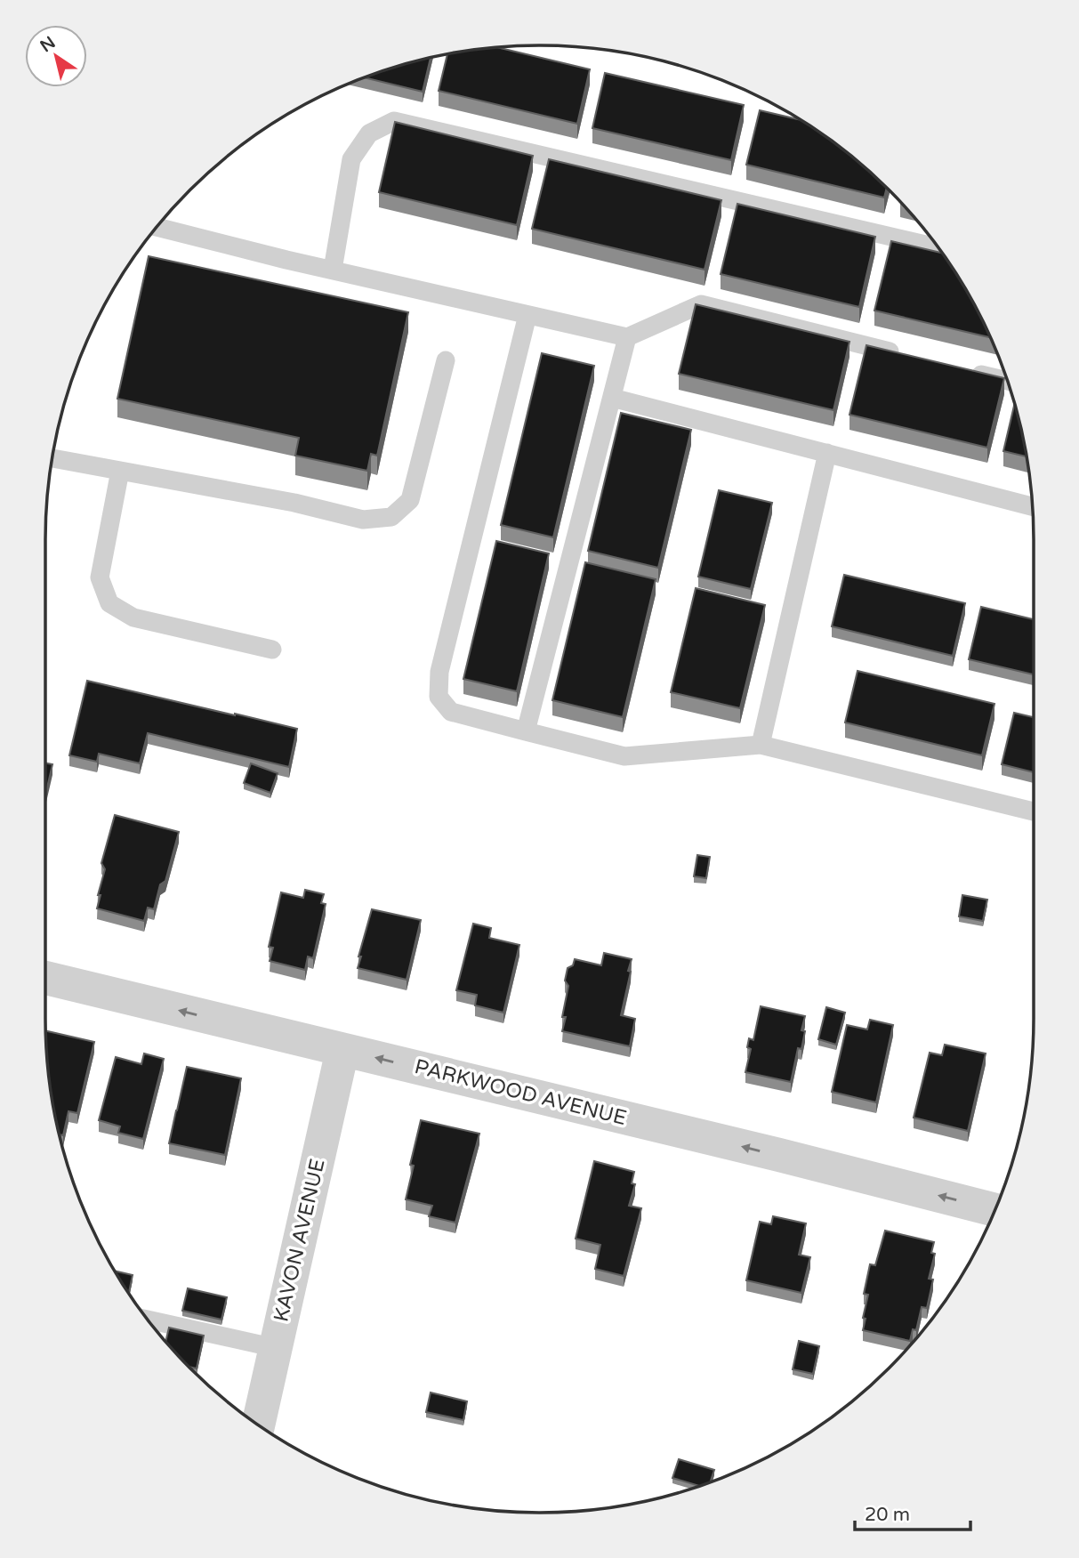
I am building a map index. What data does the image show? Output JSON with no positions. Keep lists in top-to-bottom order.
{
  "streets": {
    "street": ["PARKWOOD AVENUE", "KAVON AVENUE"]
  },
  "crossings": [
    ["PARKWOOD AVENUE", "KAVON AVENUE"]
  ],
  "one_way": ["PARKWOOD AVENUE"],
  "scale_bar": "20 m",
  "north": "top left"
}
